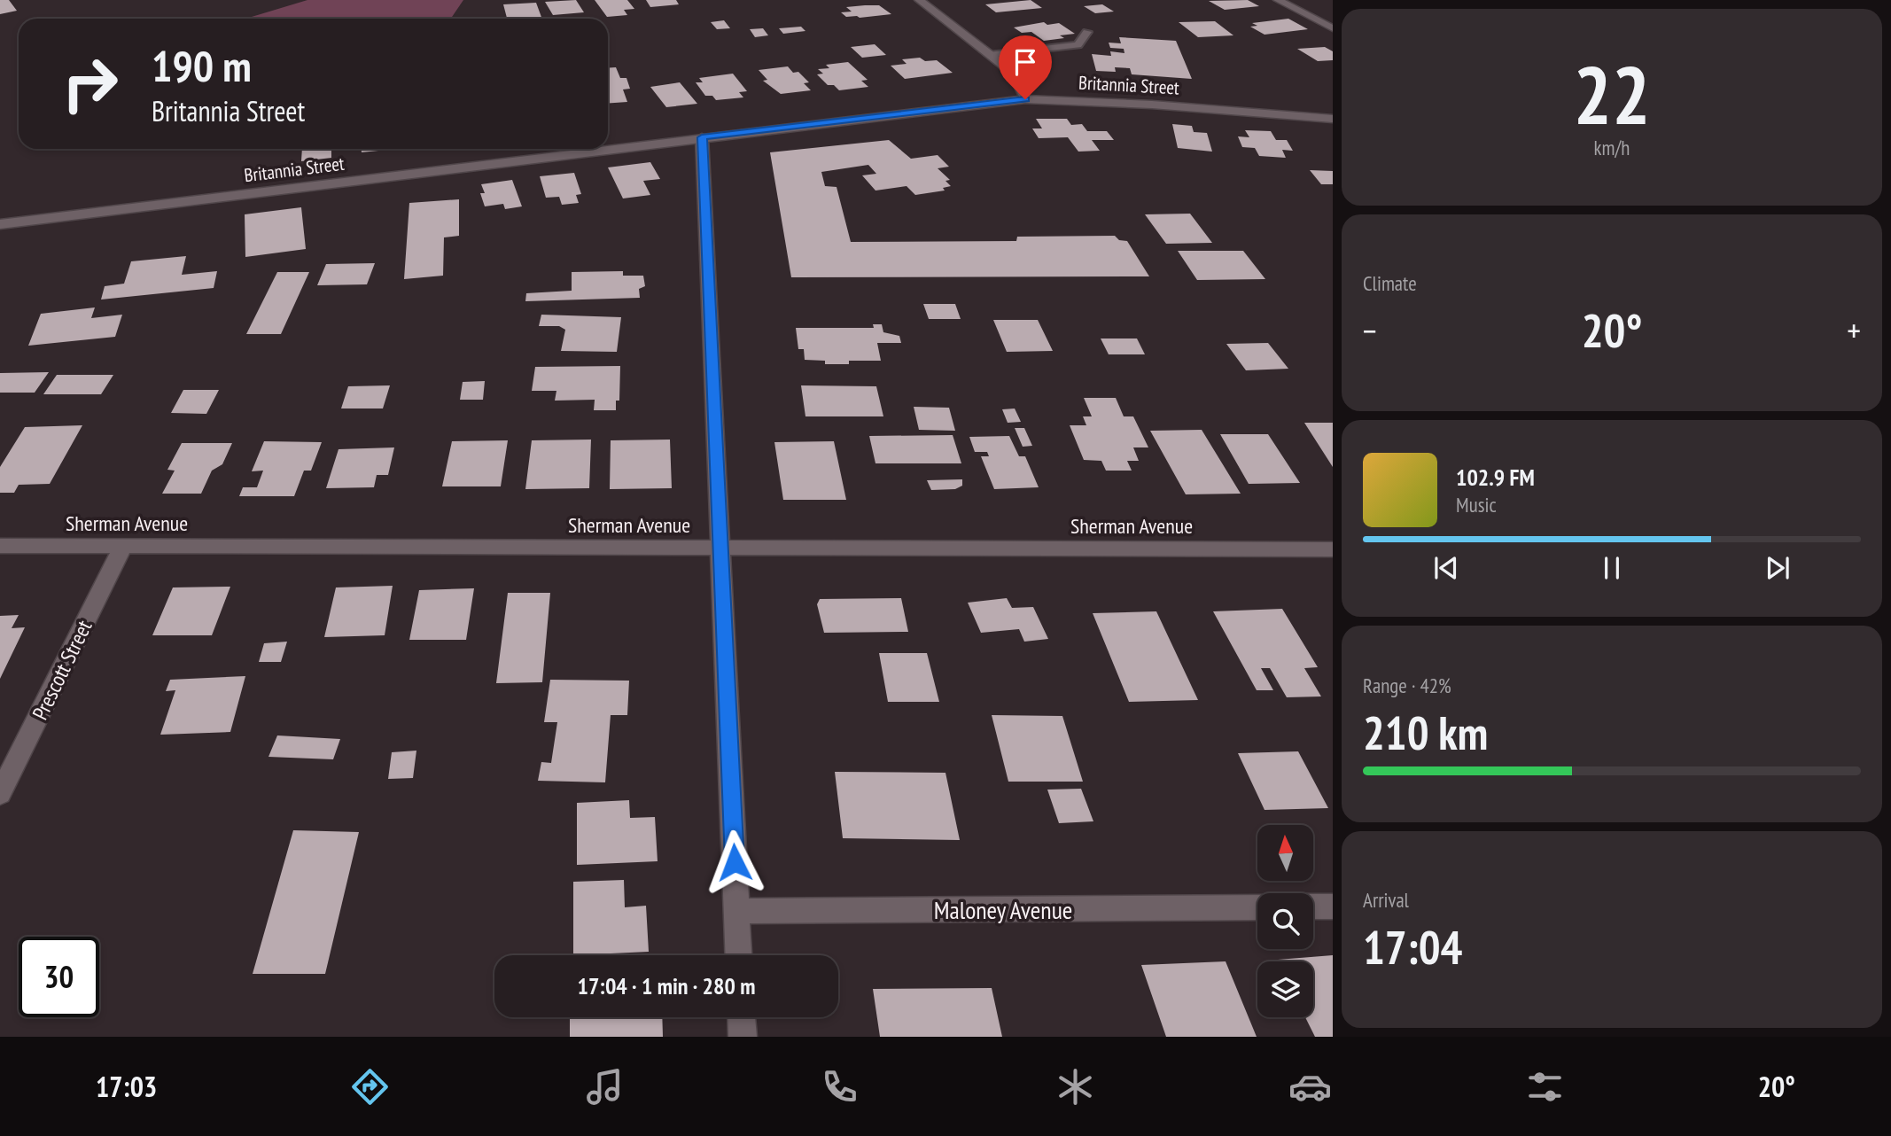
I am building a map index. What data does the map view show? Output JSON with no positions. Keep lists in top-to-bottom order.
{
  "streets": {
    "street": [
      "Britannia Street",
      "Sherman Avenue",
      "Prescott Street",
      "Maloney Avenue"
    ]
  },
  "crossings": [
    ["Sherman Avenue", "Prescott Street"]
  ],
  "north": "top",
  "page": {
    "tile": [
      ["22", "km/h"],
      "Climate",
      ["Range · 42%", "210 km"],
      ["Arrival", "17:04"]
    ],
    "turn": ["190 m", "Britannia Street"],
    "heat": ["−", "20°", "+"],
    "song": ["102.9 FM", "Music"],
    "limit": "30",
    "trip": "17:04 · 1 min · 280 m",
    "tabs": ["17:03", "20°"]
  }
}
